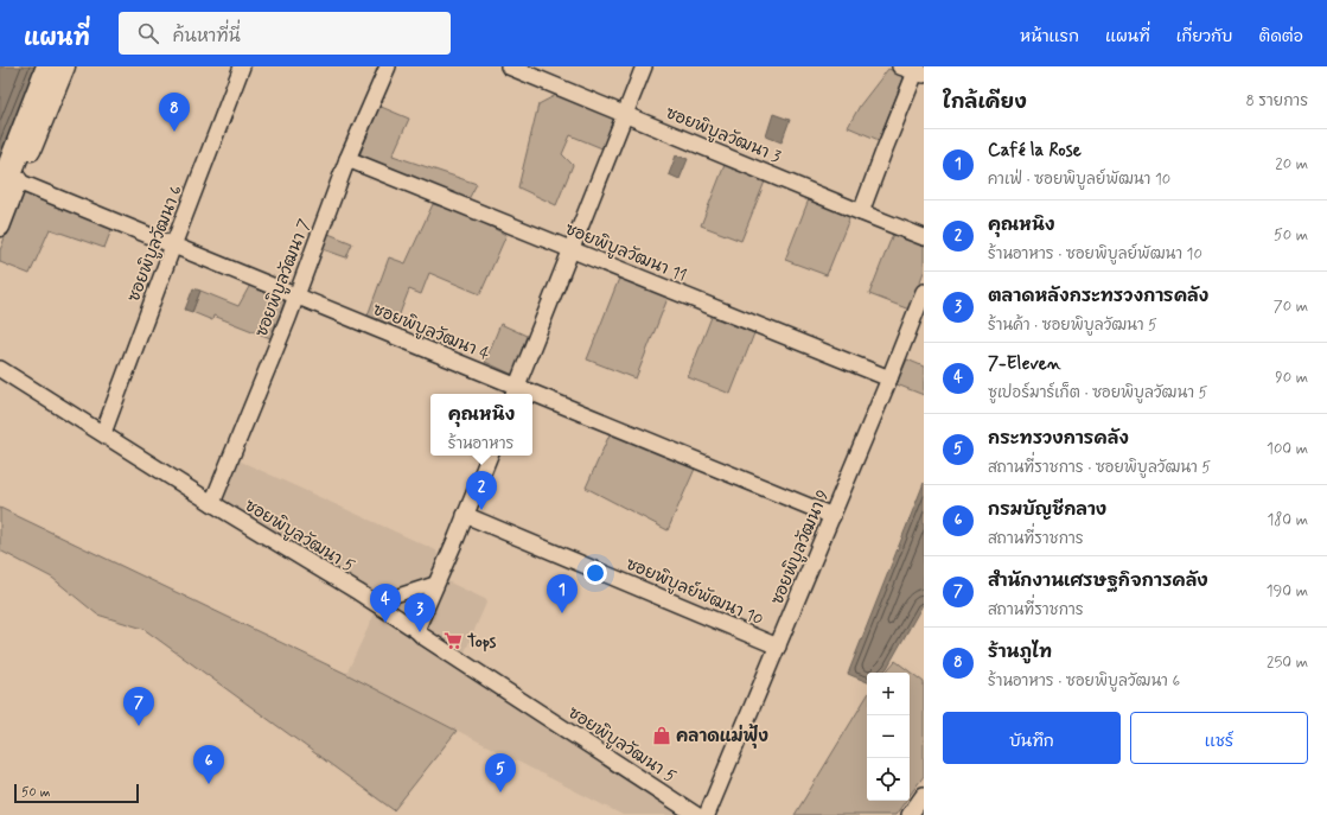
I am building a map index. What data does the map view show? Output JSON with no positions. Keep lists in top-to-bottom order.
{
  "streets": {
    "street": [
      "ซอยพิบูลวัฒนา 3",
      "ซอยพิบูลวัฒนา 6",
      "ซอยพิบูลวัฒนา 11",
      "ซอยพิบูลวัฒนา 7",
      "ซอยพิบูลวัฒนา 4",
      "ซอยพิบูลวัฒนา 5",
      "ซอยพิบูลวัฒนา 9",
      "ซอยพิบูลย์พัฒนา 10"
    ]
  },
  "crossings": [
    ["ซอยพิบูลวัฒนา 6", "ซอยพิบูลวัฒนา 4"],
    ["ซอยพิบูลวัฒนา 6", "ซอยพิบูลวัฒนา 5"],
    ["ซอยพิบูลวัฒนา 11", "ซอยพิบูลวัฒนา 7"],
    ["ซอยพิบูลวัฒนา 11", "ซอยพิบูลวัฒนา 9"],
    ["ซอยพิบูลวัฒนา 7", "ซอยพิบูลวัฒนา 4"],
    ["ซอยพิบูลวัฒนา 7", "ซอยพิบูลวัฒนา 5"],
    ["ซอยพิบูลวัฒนา 4", "ซอยพิบูลวัฒนา 9"],
    ["ซอยพิบูลวัฒนา 9", "ซอยพิบูลย์พัฒนา 10"]
  ],
  "places": {
    "supermarket": ["Tops"],
    "shop": ["คลาดแม่ฟุ้ง"]
  },
  "scale_bar": "50 m",
  "page": {
    "header": "แผนที่",
    "search": "ค้นหาที่นี่",
    "nav": [
      "หน้าแรก",
      "แผนที่",
      "เกี่ยวกับ",
      "ติดต่อ"
    ],
    "heading": ["ใกล้เคียง", "8 รายการ"],
    "pins": [
      "8",
      "2",
      "1",
      "4",
      "3",
      "7",
      "6",
      "5"
    ],
    "list": [
      {
        "mark": "1",
        "name": "Café la Rose",
        "note": "คาเฟ่ · ซอยพิบูลย์พัฒนา 10",
        "value": "20 m"
      },
      {
        "mark": "2",
        "name": "คุณหนิง",
        "note": "ร้านอาหาร · ซอยพิบูลย์พัฒนา 10",
        "value": "50 m"
      },
      {
        "mark": "3",
        "name": "ตลาดหลังกระทรวงการคลัง",
        "note": "ร้านค้า · ซอยพิบูลวัฒนา 5",
        "value": "70 m"
      },
      {
        "mark": "4",
        "name": "7-Eleven",
        "note": "ซูเปอร์มาร์เก็ต · ซอยพิบูลวัฒนา 5",
        "value": "90 m"
      },
      {
        "mark": "5",
        "name": "กระทรวงการคลัง",
        "note": "สถานที่ราชการ · ซอยพิบูลวัฒนา 5",
        "value": "100 m"
      },
      {
        "mark": "6",
        "name": "กรมบัญชีกลาง",
        "note": "สถานที่ราชการ",
        "value": "180 m"
      },
      {
        "mark": "7",
        "name": "สำนักงานเศรษฐกิจการคลัง",
        "note": "สถานที่ราชการ",
        "value": "190 m"
      },
      {
        "mark": "8",
        "name": "ร้านภูไท",
        "note": "ร้านอาหาร · ซอยพิบูลวัฒนา 6",
        "value": "250 m"
      }
    ],
    "popup": ["คุณหนิง", "ร้านอาหาร"],
    "map_buttons": ["+", "−"],
    "buttons": ["บันทึก", "แชร์"],
    "scale": "50 m"
  }
}
